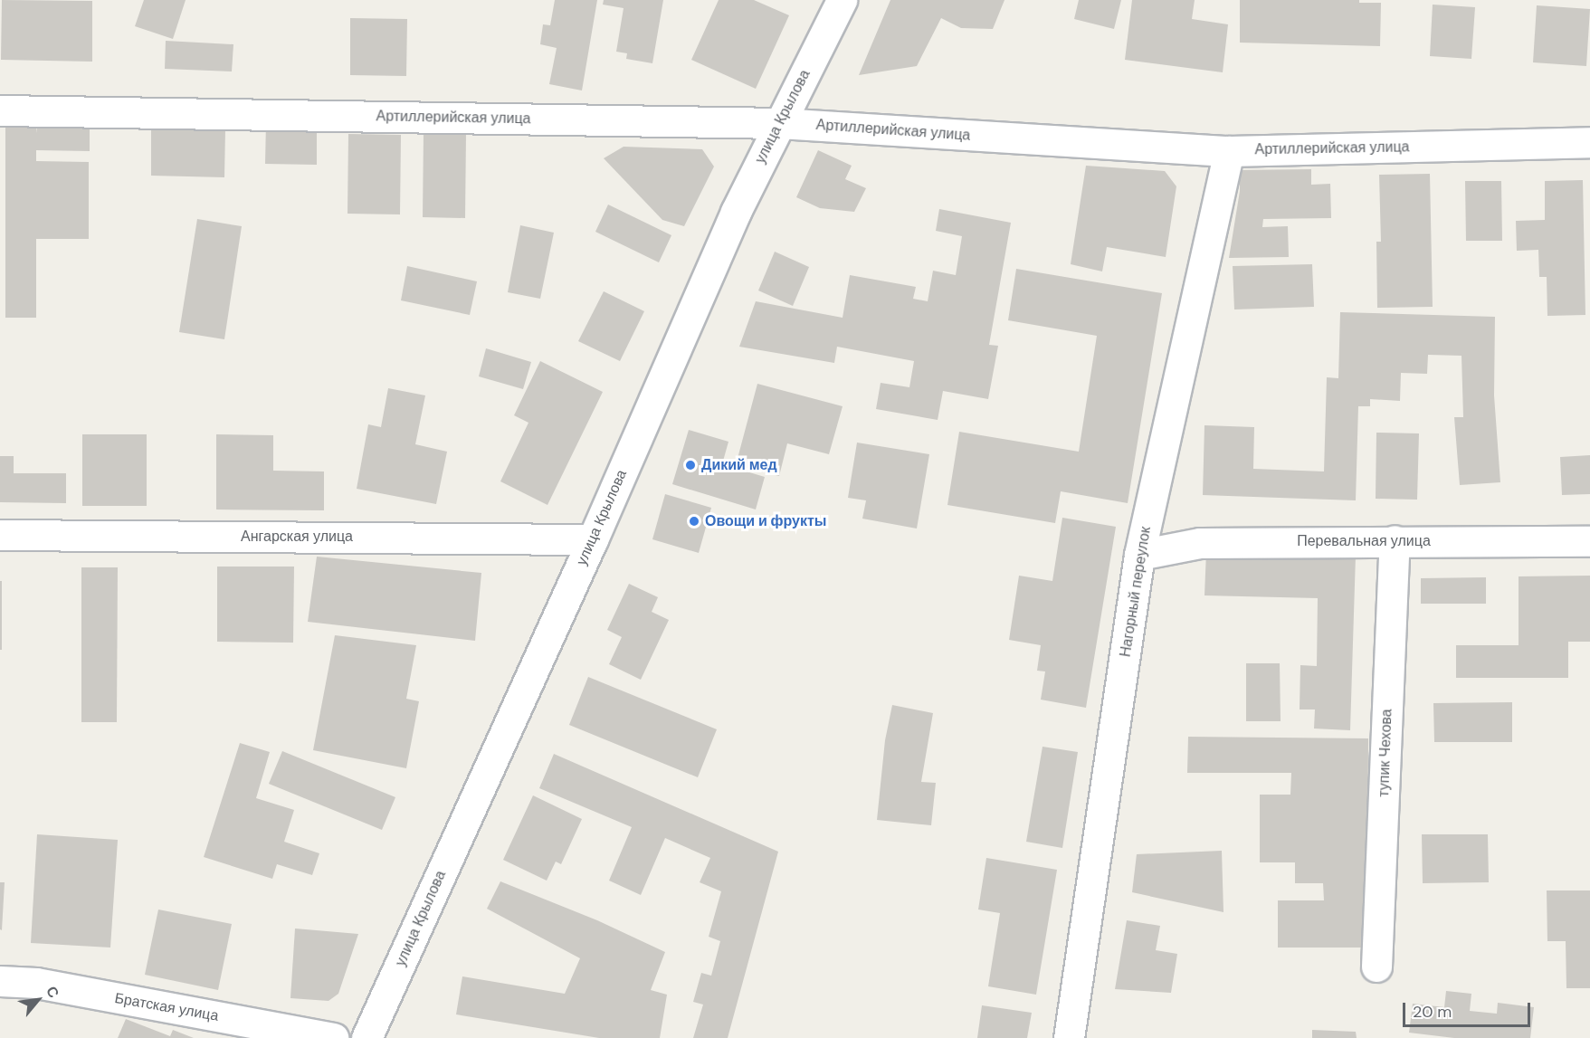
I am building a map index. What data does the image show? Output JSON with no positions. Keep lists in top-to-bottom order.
{
  "streets": {
    "street": [
      "улица Крылова",
      "Артиллерийская улица",
      "Ангарская улица",
      "Перевальная улица",
      "Нагорный переулок",
      "тупик Чехова",
      "Братская улица"
    ]
  },
  "crossings": [
    ["улица Крылова", "Артиллерийская улица"],
    ["улица Крылова", "Ангарская улица"],
    ["Артиллерийская улица", "Нагорный переулок"],
    ["Перевальная улица", "Нагорный переулок"],
    ["Перевальная улица", "тупик Чехова"]
  ],
  "places": ["Дикий мед", "Овощи и фрукты"],
  "scale_bar": "20 m",
  "north": "top right"
}
